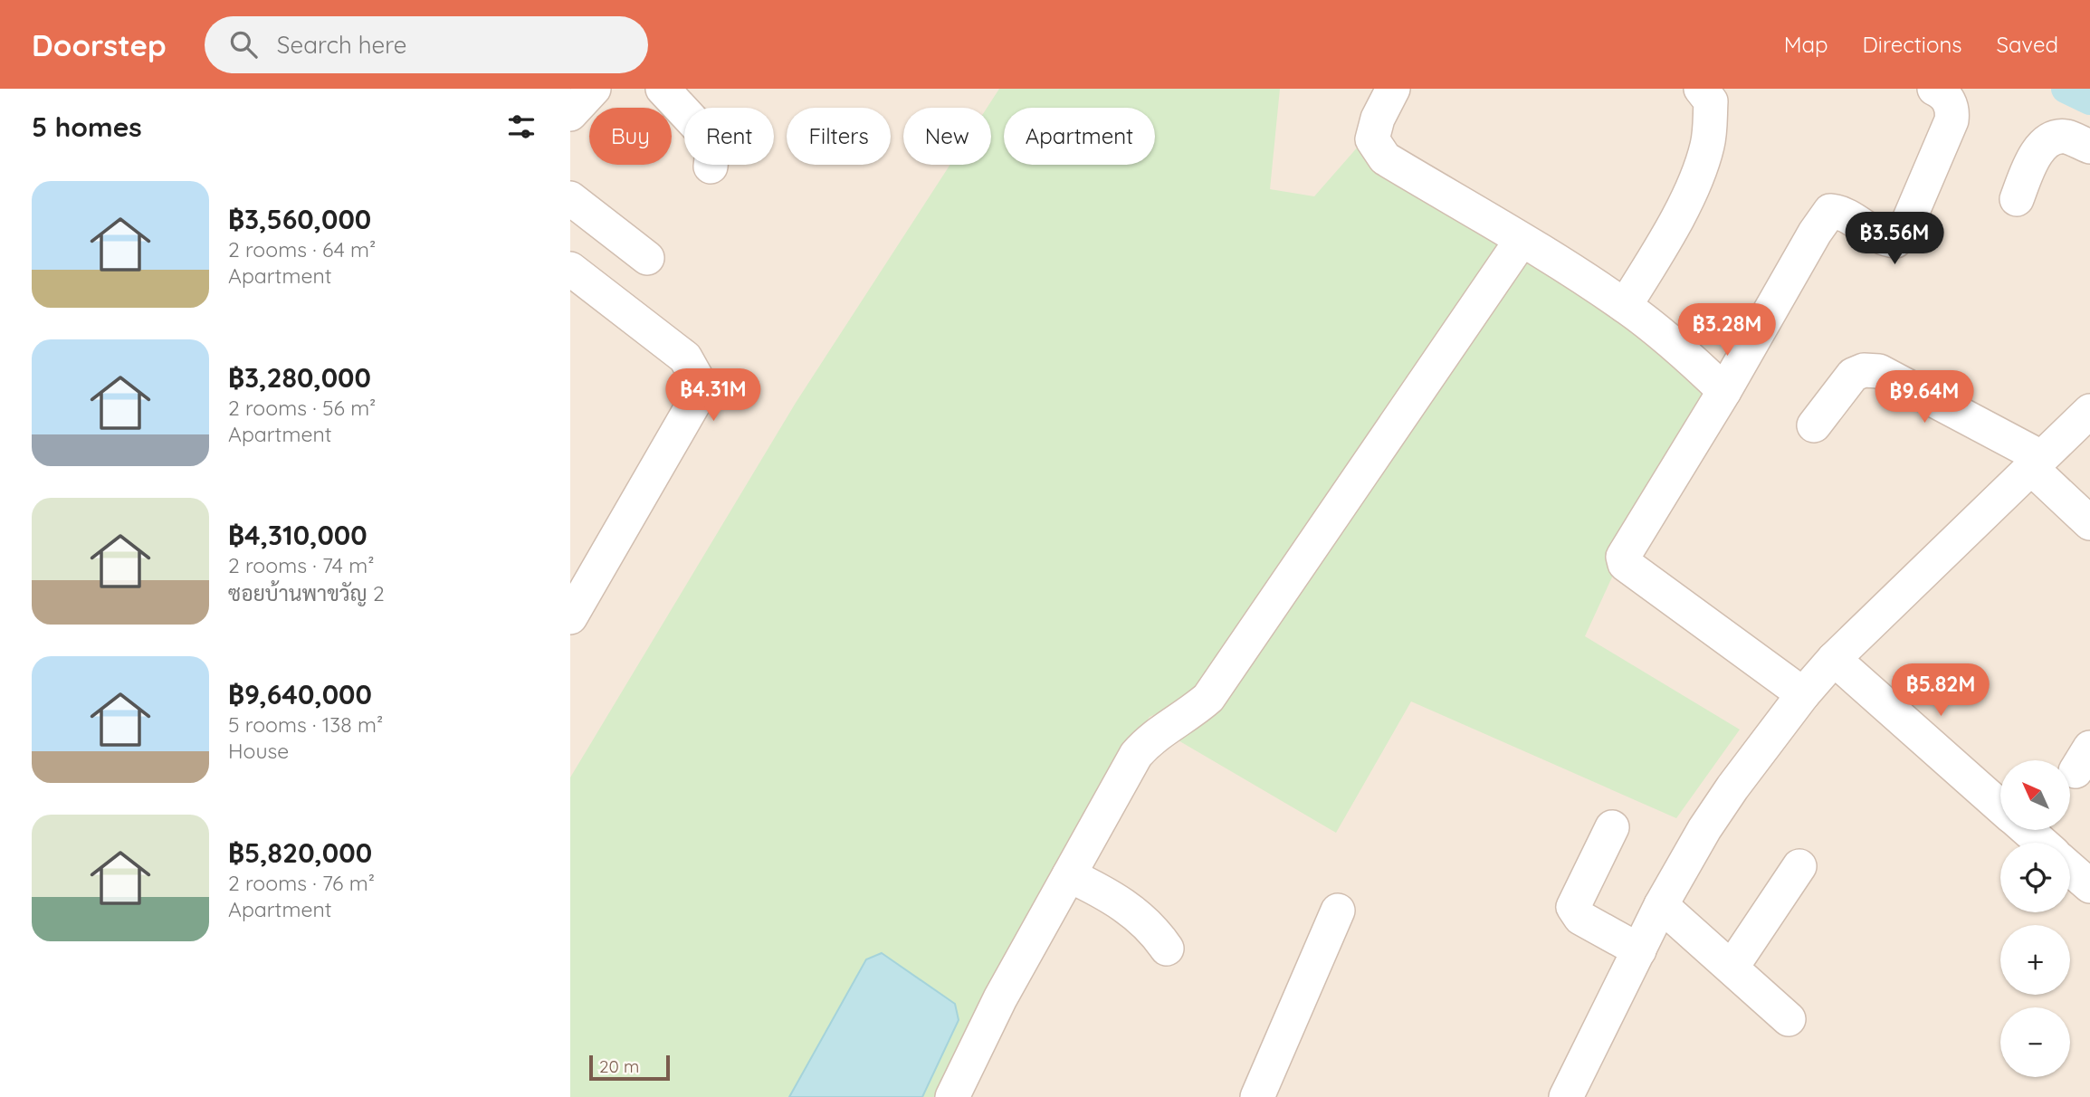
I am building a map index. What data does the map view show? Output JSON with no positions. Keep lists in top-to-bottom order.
{
  "scale_bar": "20 m",
  "north": "top left",
  "page": {
    "header": "Doorstep",
    "search": "Search here",
    "nav": ["Map", "Directions", "Saved"],
    "heading": "5 homes",
    "chip": [
      "Buy",
      "Rent",
      "Filters",
      "New",
      "Apartment"
    ],
    "list": [
      {
        "name": "฿3,560,000",
        "note": "2 rooms · 64 m² · Apartment"
      },
      {
        "name": "฿3,280,000",
        "note": "2 rooms · 56 m² · Apartment"
      },
      {
        "name": "฿4,310,000",
        "note": "2 rooms · 74 m² · ซอยบ้านพาขวัญ 2"
      },
      {
        "name": "฿9,640,000",
        "note": "5 rooms · 138 m² · House"
      },
      {
        "name": "฿5,820,000",
        "note": "2 rooms · 76 m² · Apartment"
      }
    ],
    "price": [
      "฿3.56M",
      "฿3.28M",
      "฿4.31M",
      "฿9.64M",
      "฿5.82M"
    ],
    "map_buttons": ["+", "−"],
    "scale": "20 m"
  }
}
